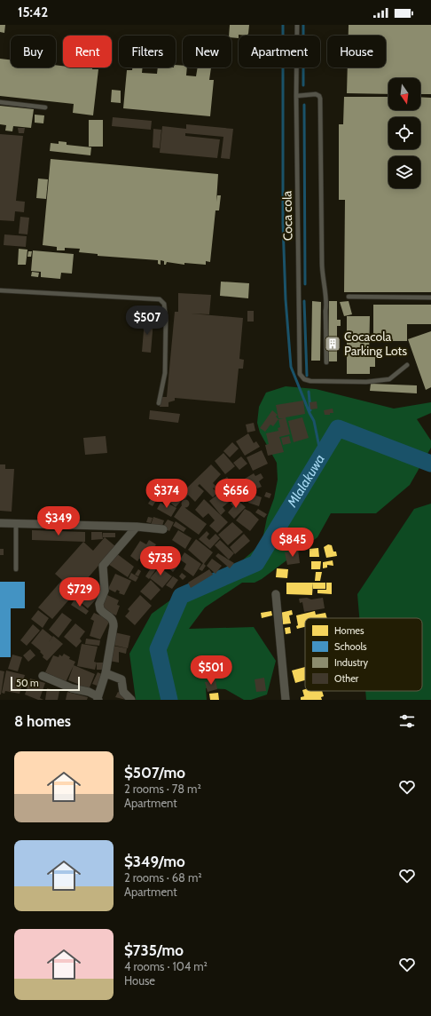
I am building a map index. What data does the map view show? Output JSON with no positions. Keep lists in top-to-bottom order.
{
  "streets": {
    "lane": ["Coca cola"]
  },
  "water": ["Mlalakuwa"],
  "places": {
    "building": ["Cocacola Parking Lots"]
  },
  "legend": [
    "Homes",
    "Schools",
    "Industry",
    "Other"
  ],
  "scale_bar": "50 m",
  "north": "bottom",
  "page": {
    "status": "15:42",
    "chip": [
      "Buy",
      "Rent",
      "Filters",
      "New",
      "Apartment",
      "House"
    ],
    "price": [
      "$507",
      "$374",
      "$656",
      "$349",
      "$845",
      "$735",
      "$729",
      "$501"
    ],
    "scale": "50 m",
    "heading": "8 homes",
    "list": [
      {
        "name": "$507/mo",
        "note": "2 rooms · 78 m² · Apartment"
      },
      {
        "name": "$349/mo",
        "note": "2 rooms · 68 m² · Apartment"
      },
      {
        "name": "$735/mo",
        "note": "4 rooms · 104 m² · House"
      }
    ]
  }
}
